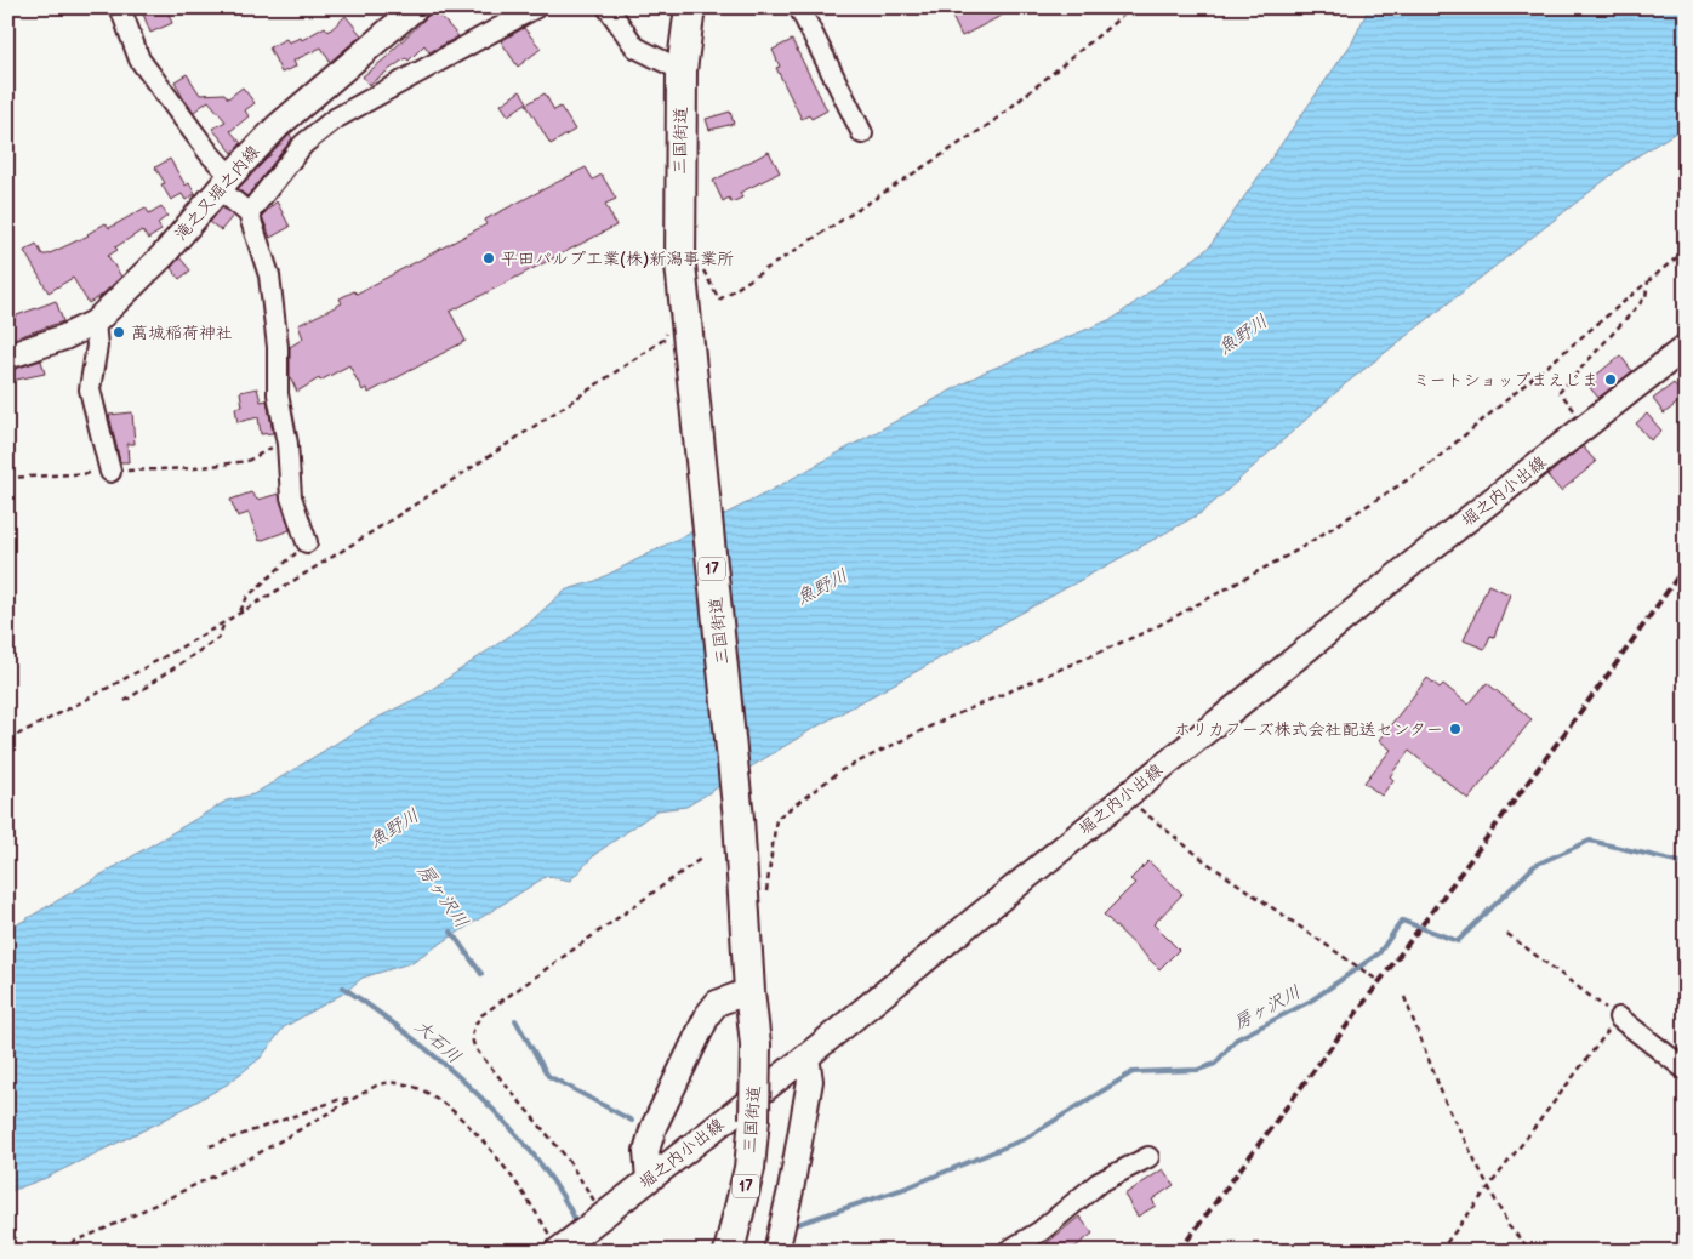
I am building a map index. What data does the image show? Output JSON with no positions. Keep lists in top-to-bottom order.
{
  "streets": {
    "highway": ["三国街道", "17"],
    "main road": ["滝之又堀之内線", "堀之内小出線"]
  },
  "water": ["魚野川", "房ヶ沢川", "大石川"],
  "places": [
    "平田パルプ工業(株)新潟事業所",
    "萬城稲荷神社",
    "ミートショップまえじま",
    "ホリカフーズ株式会社配送センター"
  ]
}
